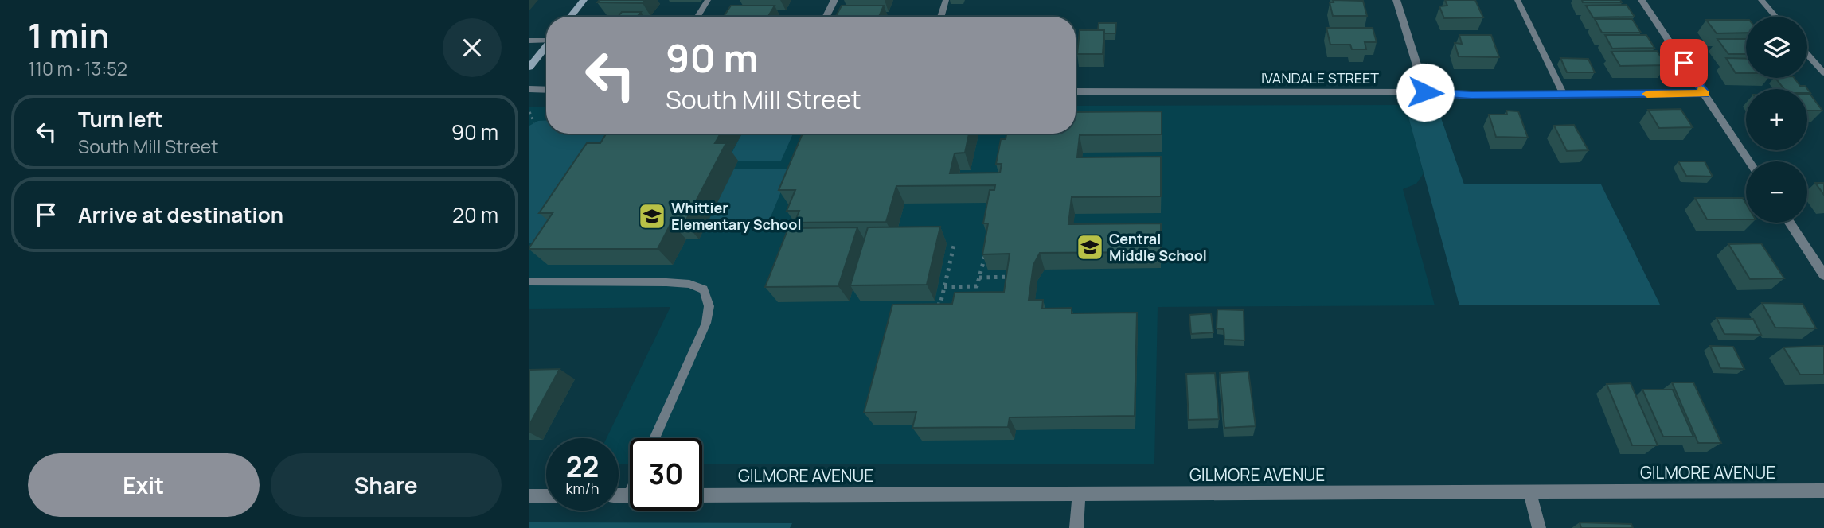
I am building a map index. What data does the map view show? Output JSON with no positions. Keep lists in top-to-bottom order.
{
  "streets": {
    "street": ["IVANDALE STREET", "GILMORE AVENUE"]
  },
  "places": {
    "school or university": ["Whittier Elementary School", "Central Middle School"]
  },
  "page": {
    "heading": ["1 min", "110 m · 13:52"],
    "map_buttons": ["+", "−"],
    "turn": ["90 m", "South Mill Street"],
    "list": [
      {
        "name": "Turn left",
        "note": "South Mill Street",
        "value": "90 m"
      },
      {
        "name": "Arrive at destination",
        "value": "20 m"
      }
    ],
    "speed": "22 km/h",
    "limit": "30",
    "buttons": ["Exit", "Share"]
  }
}
